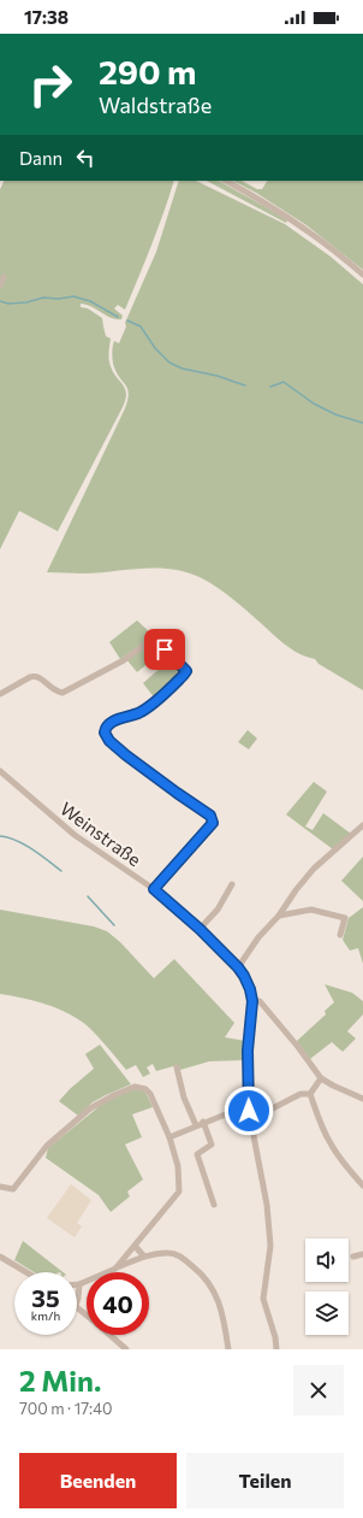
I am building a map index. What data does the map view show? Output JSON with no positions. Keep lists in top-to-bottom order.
{
  "streets": {
    "street": ["Weinstraße"]
  },
  "page": {
    "status": "17:38",
    "turn": ["290 m", "Waldstraße"],
    "then": "Dann",
    "speed": "35 km/h",
    "limit": "40",
    "heading": ["2 Min.", "700 m · 17:40"],
    "buttons": ["Beenden", "Teilen"]
  }
}
